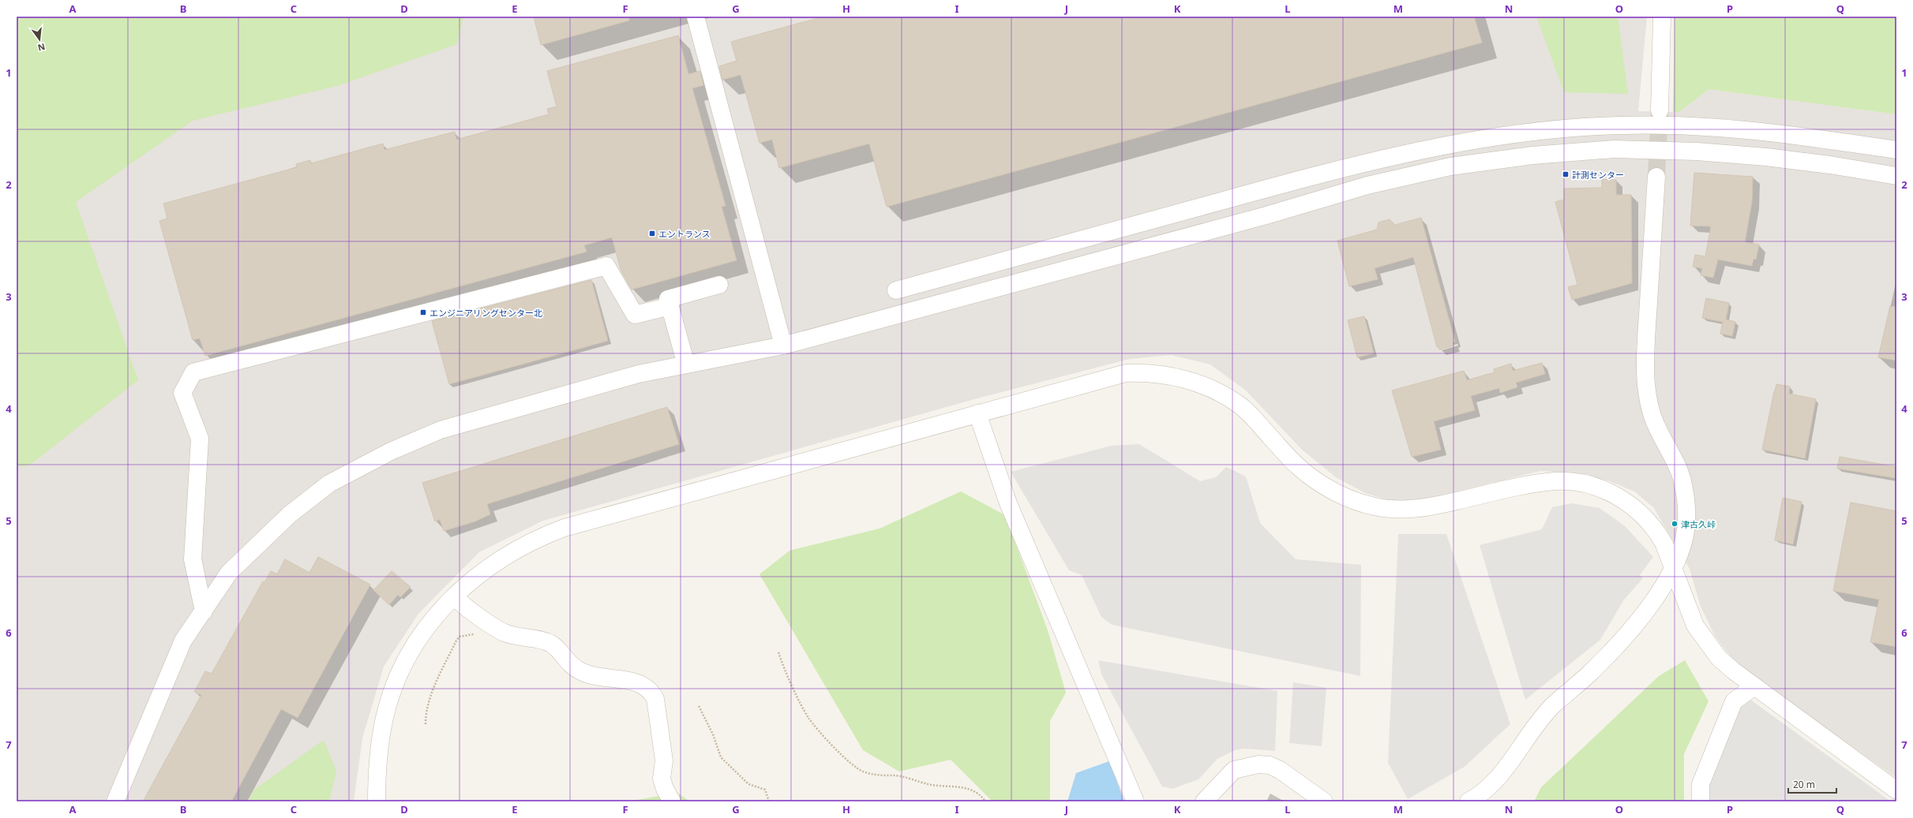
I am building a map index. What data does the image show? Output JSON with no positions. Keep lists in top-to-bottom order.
{
  "places": {
    "transit": ["計測センター", "エントランス", "エンジニアリングセンター北"],
    "other": ["津古久峠"]
  },
  "scale_bar": "20 m",
  "north": "bottom",
  "grid": {
    "columns": [
      "A",
      "B",
      "C",
      "D",
      "E",
      "F",
      "G",
      "H",
      "I",
      "J",
      "K",
      "L",
      "M",
      "N",
      "O",
      "P",
      "Q"
    ],
    "rows": [
      "1",
      "2",
      "3",
      "4",
      "5",
      "6",
      "7"
    ]
  }
}
